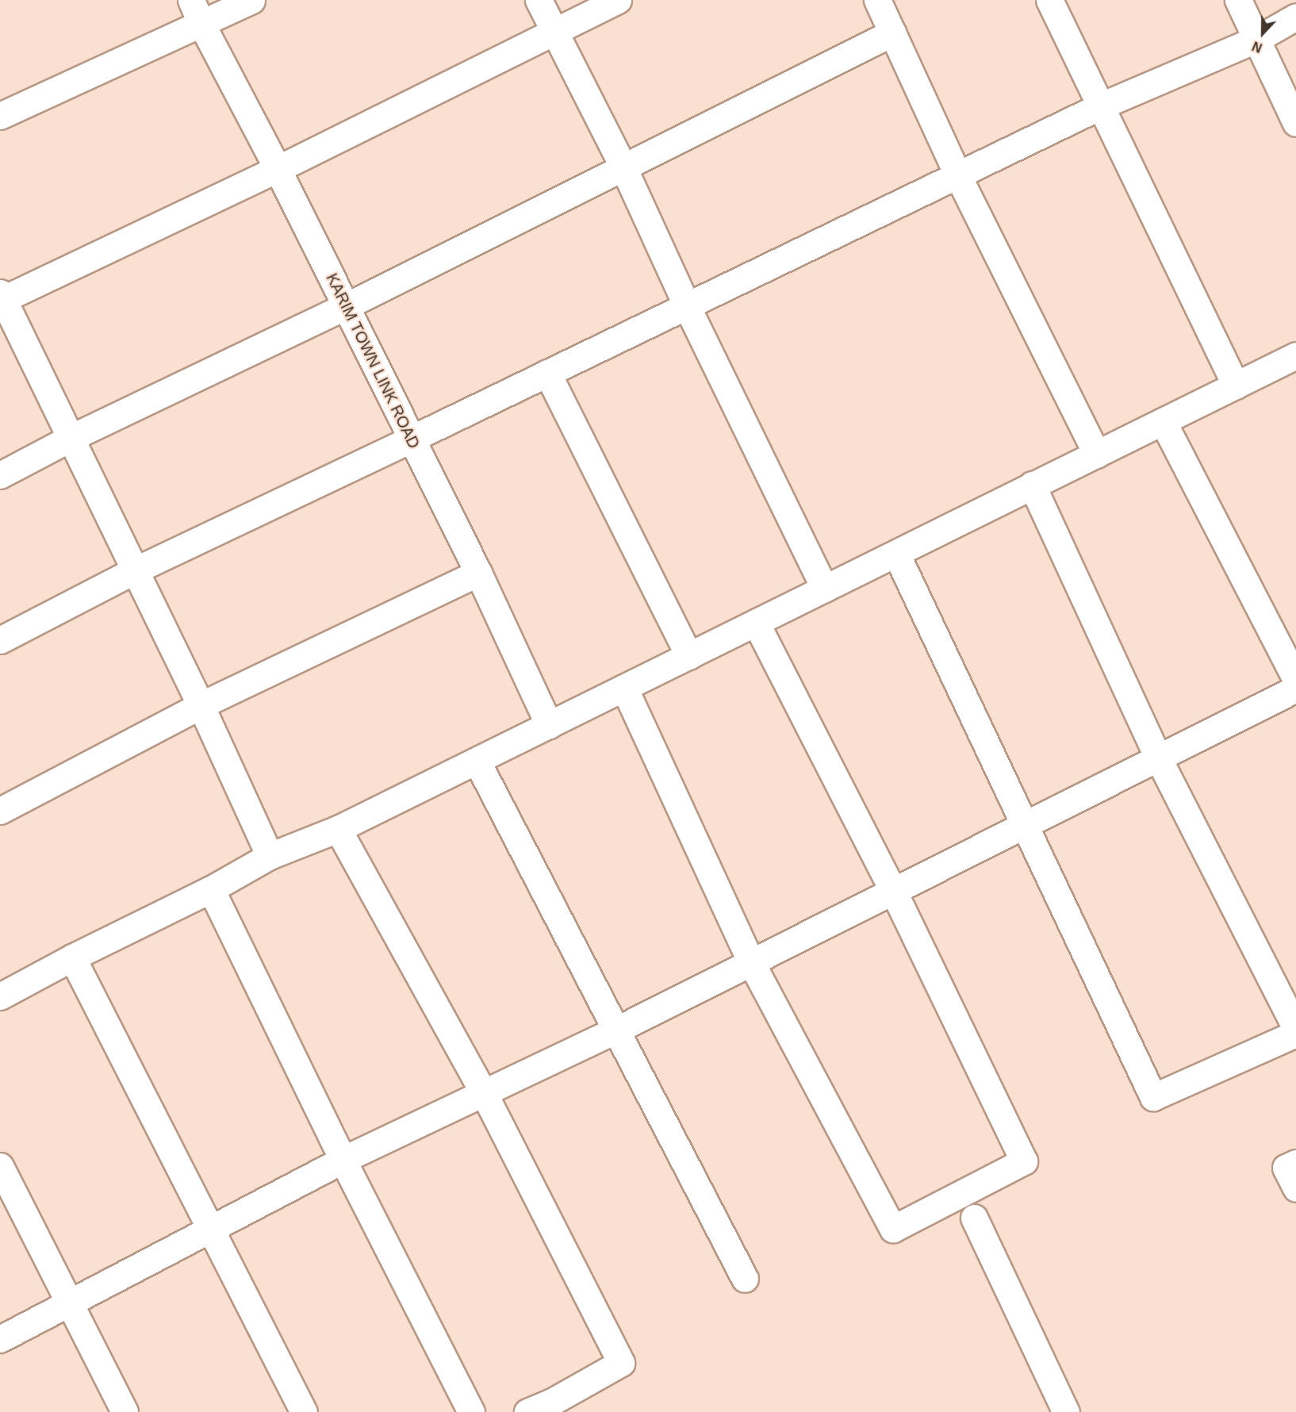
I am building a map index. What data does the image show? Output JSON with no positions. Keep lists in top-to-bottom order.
{
  "streets": {
    "street": ["KARIM TOWN LINK ROAD"]
  },
  "north": "bottom"
}
